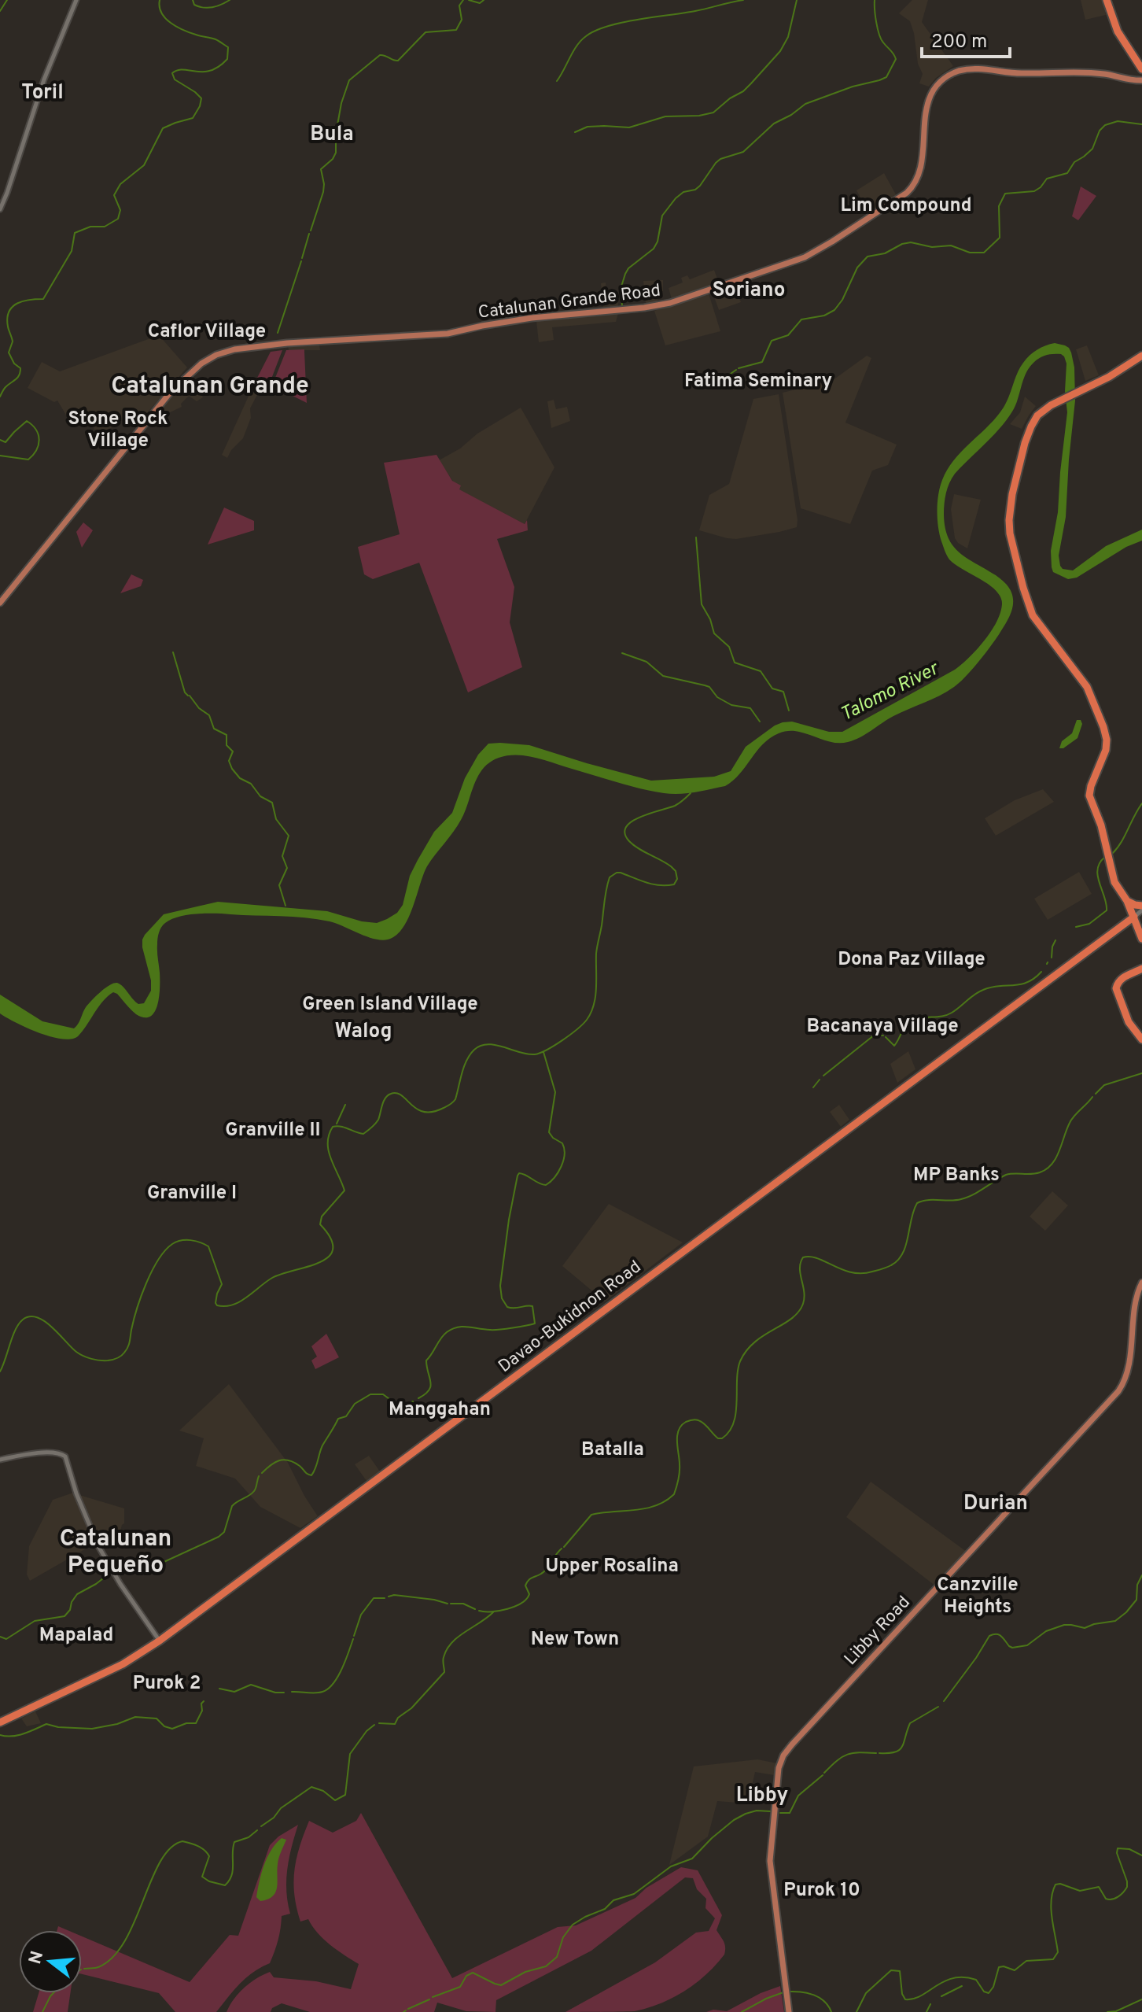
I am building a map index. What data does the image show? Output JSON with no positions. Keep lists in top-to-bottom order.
{
  "streets": {
    "highway": ["Davao-Bukidnon Road"],
    "main road": ["Catalunan Grande Road", "Libby Road"]
  },
  "districts": [
    "Toril",
    "Bula",
    "Lim Compound",
    "Soriano",
    "Caflor Village",
    "Fatima Seminary",
    "Catalunan Grande",
    "Stone Rock Village",
    "Dona Paz Village",
    "Green Island Village",
    "Bacanaya Village",
    "Walog",
    "Granville II",
    "MP Banks",
    "Granville I",
    "Manggahan",
    "Batalla",
    "Durian",
    "Catalunan Pequeño",
    "Upper Rosalina",
    "Canzville Heights",
    "Mapalad",
    "New Town",
    "Purok 2",
    "Libby",
    "Purok 10"
  ],
  "water": ["Talomo River"],
  "scale_bar": "200 m",
  "north": "left"
}
